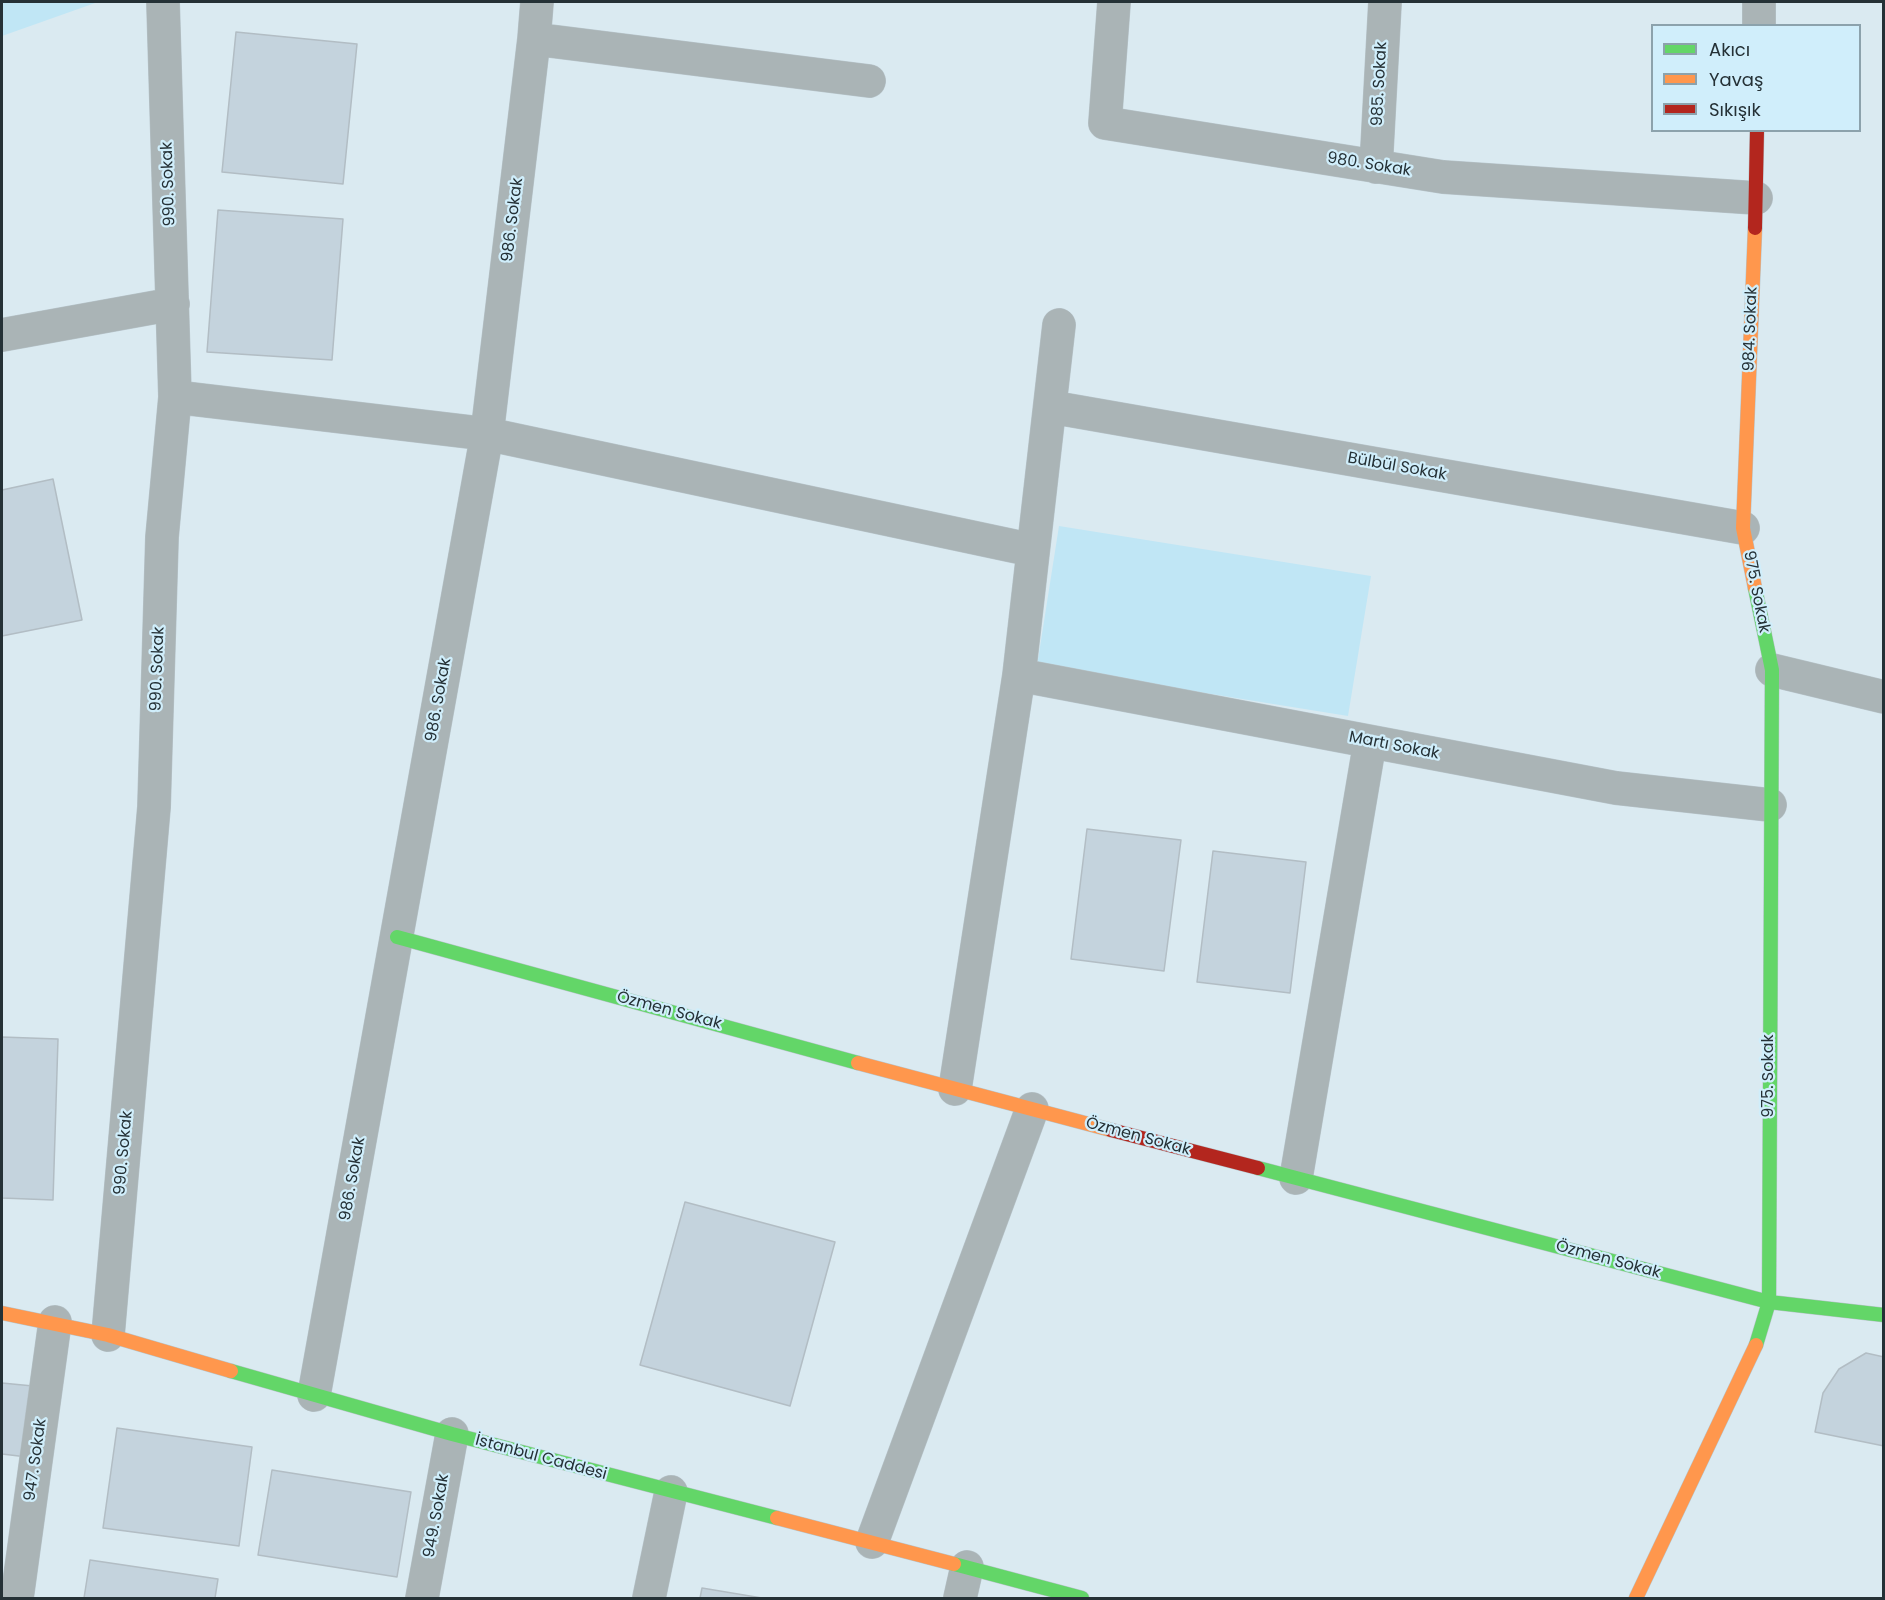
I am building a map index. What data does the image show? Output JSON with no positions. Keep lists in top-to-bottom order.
{
  "streets": {
    "street": [
      "985. Sokak",
      "980. Sokak",
      "990. Sokak",
      "986. Sokak",
      "984. Sokak",
      "Bülbül Sokak",
      "975. Sokak",
      "Martı Sokak",
      "Özmen Sokak",
      "İstanbul Caddesi",
      "947. Sokak",
      "949. Sokak"
    ]
  },
  "crossings": [
    ["985. Sokak", "980. Sokak"],
    ["980. Sokak", "984. Sokak"],
    ["990. Sokak", "İstanbul Caddesi"],
    ["986. Sokak", "Özmen Sokak"],
    ["986. Sokak", "İstanbul Caddesi"],
    ["984. Sokak", "Bülbül Sokak"],
    ["984. Sokak", "975. Sokak"],
    ["Bülbül Sokak", "975. Sokak"],
    ["975. Sokak", "Martı Sokak"],
    ["975. Sokak", "Özmen Sokak"],
    ["İstanbul Caddesi", "947. Sokak"],
    ["İstanbul Caddesi", "949. Sokak"]
  ],
  "legend": ["Akıcı", "Yavaş", "Sıkışık"]
}
